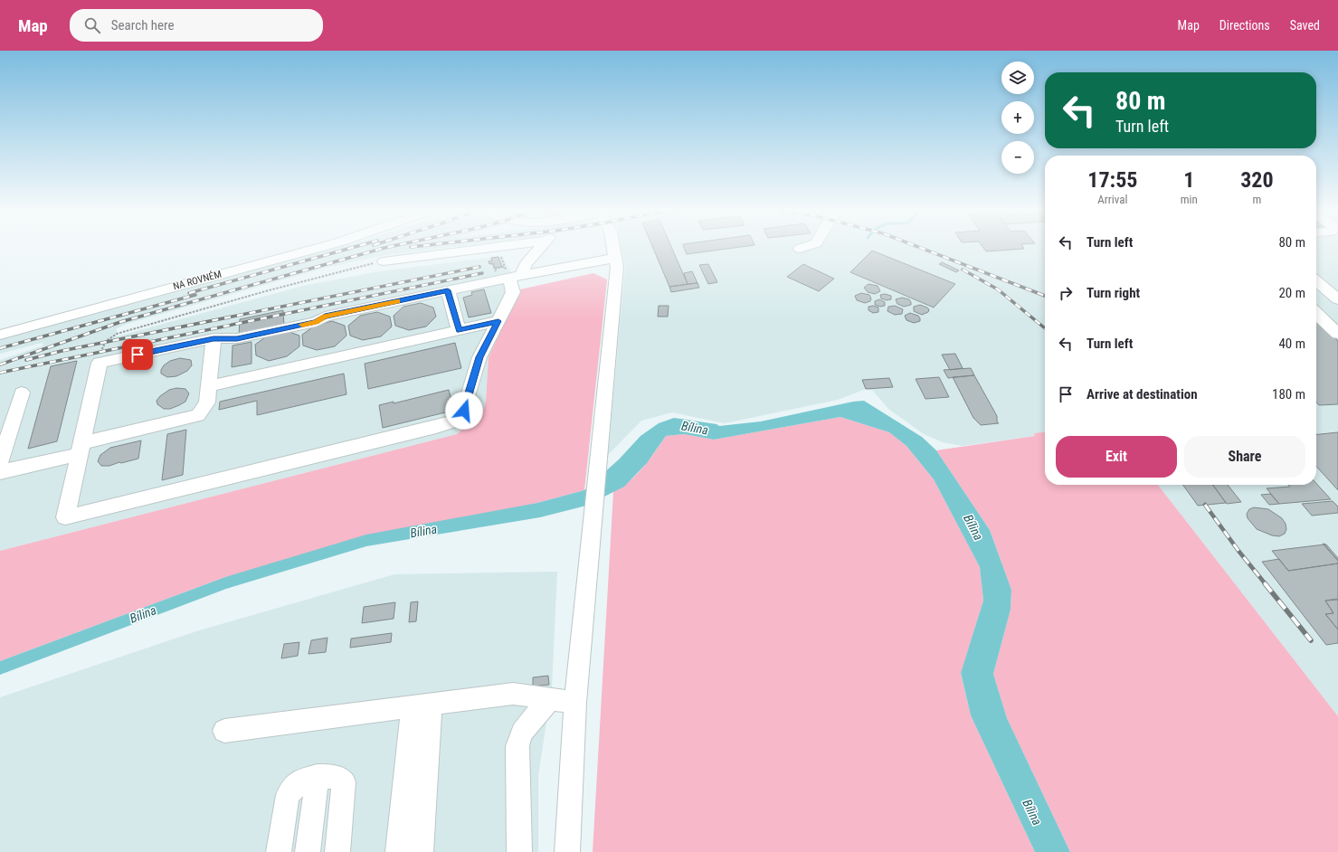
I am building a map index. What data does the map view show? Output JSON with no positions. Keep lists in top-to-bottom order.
{
  "streets": {
    "street": ["NA ROVNÉM"]
  },
  "water": ["Bílina"],
  "page": {
    "header": "Map",
    "search": "Search here",
    "nav": ["Map", "Directions", "Saved"],
    "map_buttons": ["+", "−"],
    "turn": ["80 m", "Turn left"],
    "eta": [
      "17:55",
      "Arrival",
      "1",
      "min",
      "320",
      "m"
    ],
    "list": [
      {
        "name": "Turn left",
        "value": "80 m"
      },
      {
        "name": "Turn right",
        "value": "20 m"
      },
      {
        "name": "Turn left",
        "value": "40 m"
      },
      {
        "name": "Arrive at destination",
        "value": "180 m"
      }
    ],
    "buttons": ["Exit", "Share"]
  }
}
